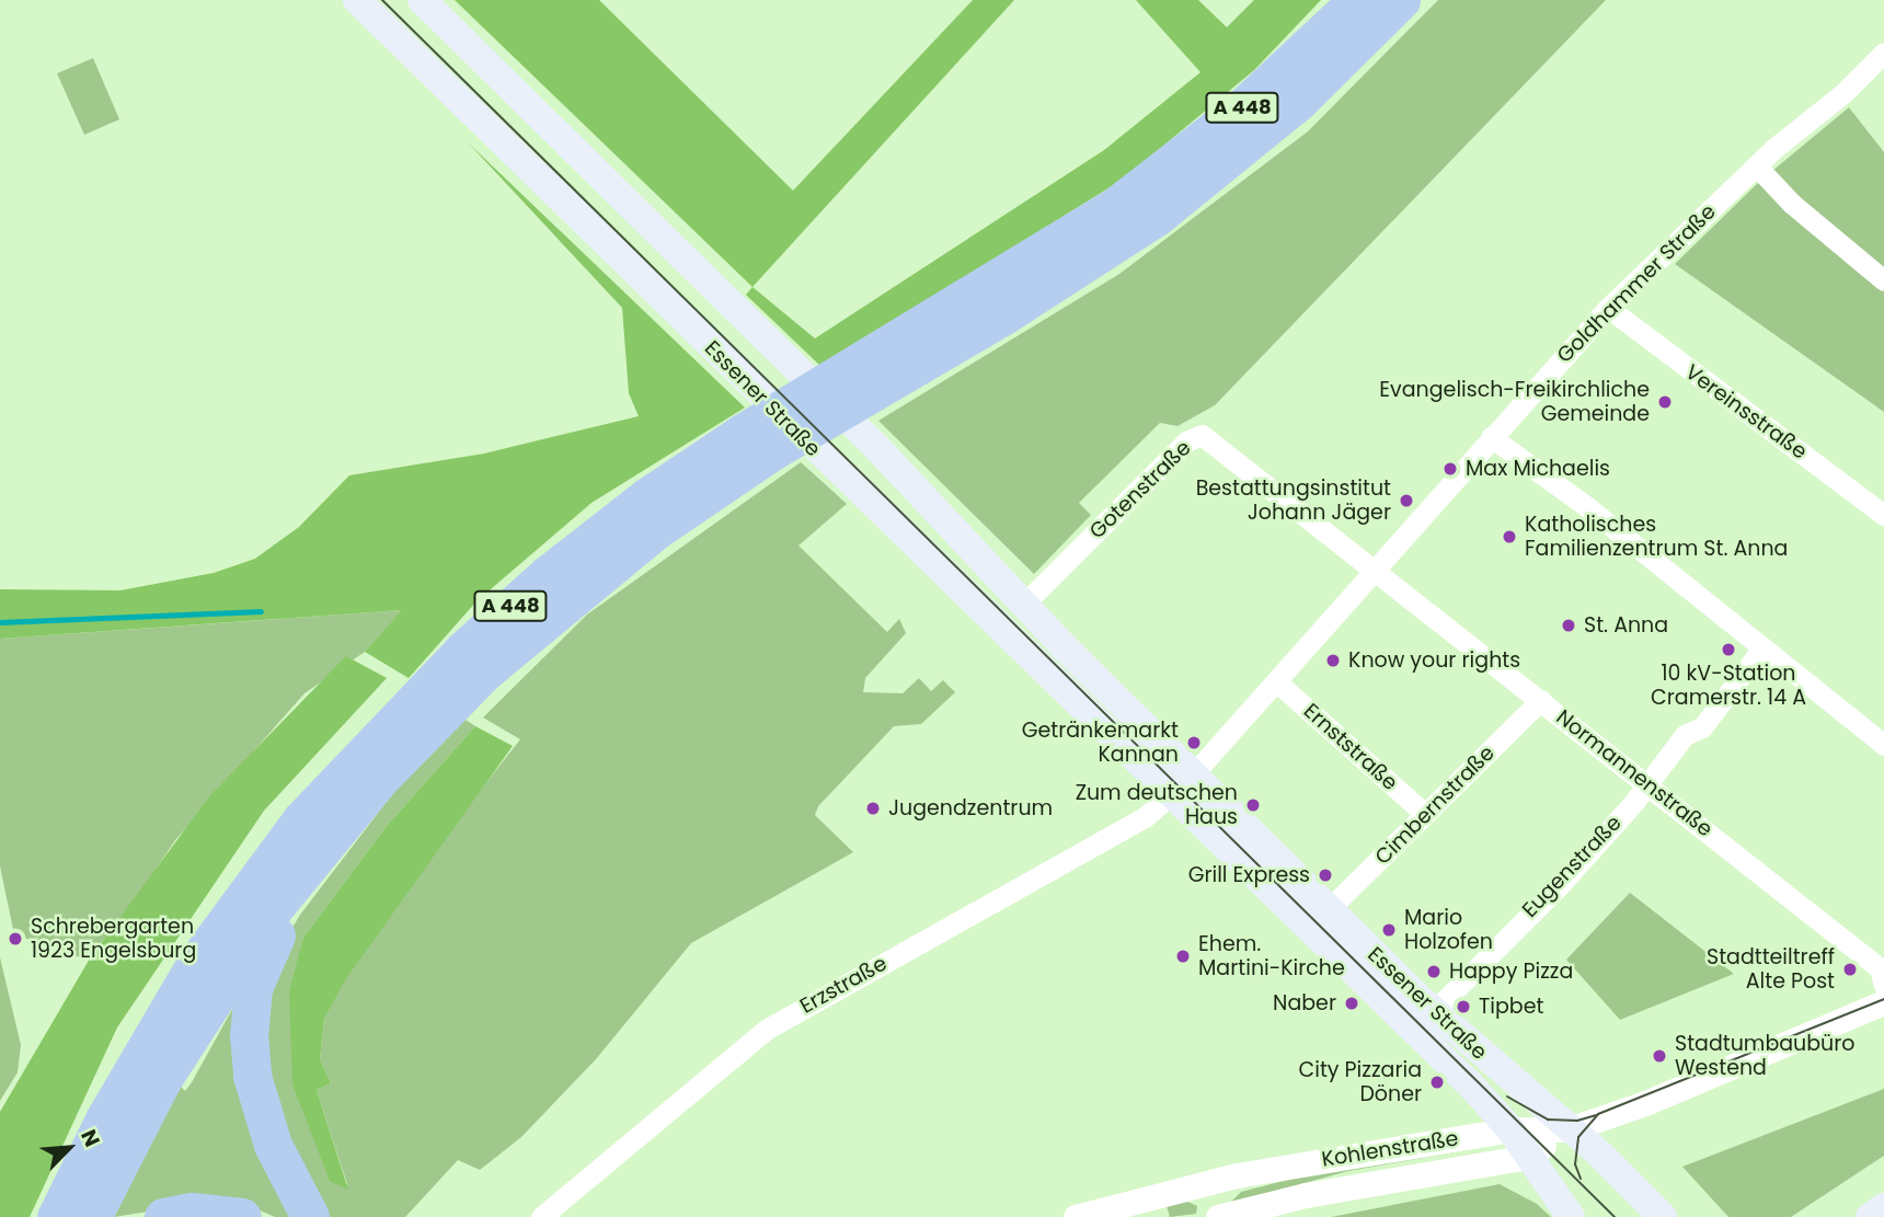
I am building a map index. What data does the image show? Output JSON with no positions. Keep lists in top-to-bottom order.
{
  "streets": {
    "highway": ["A 448"],
    "main road": ["Essener Straße"],
    "street": [
      "Goldhammer Straße",
      "Vereinsstraße",
      "Gotenstraße",
      "Ernststraße",
      "Normannenstraße",
      "Cimbernstraße",
      "Eugenstraße",
      "Erzstraße",
      "Kohlenstraße"
    ]
  },
  "crossings": [
    ["Goldhammer Straße", "Essener Straße"],
    ["Goldhammer Straße", "Vereinsstraße"],
    ["Goldhammer Straße", "Gotenstraße"],
    ["Goldhammer Straße", "Ernststraße"],
    ["Goldhammer Straße", "Normannenstraße"],
    ["Goldhammer Straße", "Erzstraße"],
    ["Essener Straße", "Gotenstraße"],
    ["Essener Straße", "Cimbernstraße"],
    ["Essener Straße", "Eugenstraße"],
    ["Essener Straße", "Erzstraße"],
    ["Essener Straße", "Kohlenstraße"],
    ["Gotenstraße", "Normannenstraße"],
    ["Ernststraße", "Cimbernstraße"],
    ["Normannenstraße", "Cimbernstraße"],
    ["Normannenstraße", "Eugenstraße"]
  ],
  "places": [
    "Evangelisch-Freikirchliche Gemeinde",
    "Max Michaelis",
    "Bestattungsinstitut Johann Jäger",
    "Katholisches Familienzentrum St. Anna",
    "St. Anna",
    "10 kV-Station Cramerstr. 14 A",
    "Know your rights",
    "Getränkemarkt Kannan",
    "Zum deutschen Haus",
    "Jugendzentrum",
    "Grill Express",
    "Mario Holzofen",
    "Schrebergarten 1923 Engelsburg",
    "Ehem. Martini-Kirche",
    "Stadtteiltreff Alte Post",
    "Happy Pizza",
    "Naber",
    "Tipbet",
    "Stadtumbaubüro Westend",
    "City Pizzaria Döner"
  ],
  "north": "top right"
}
